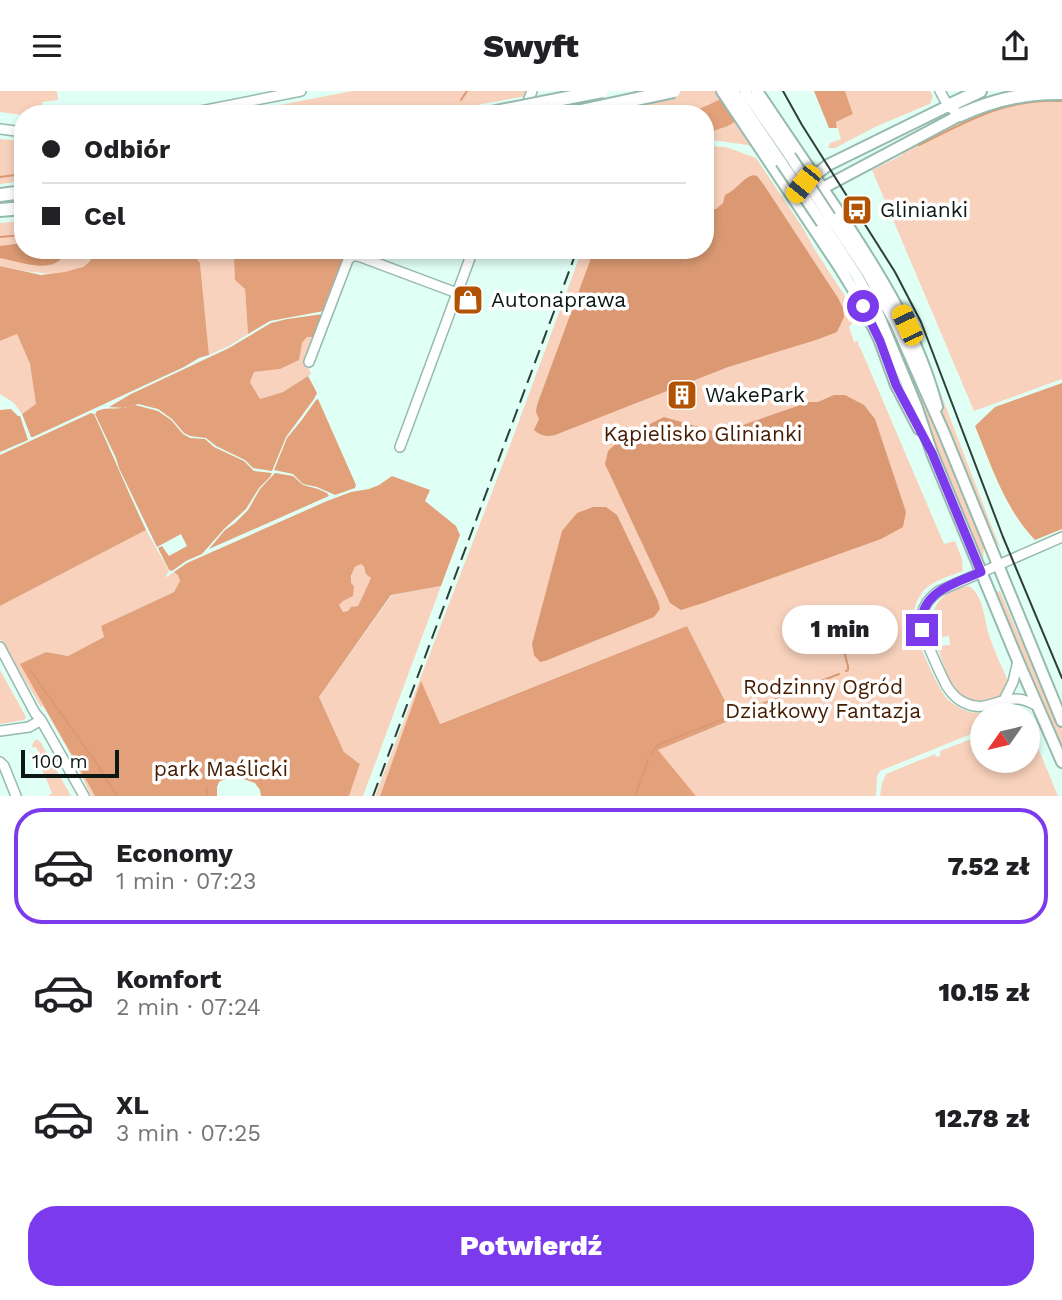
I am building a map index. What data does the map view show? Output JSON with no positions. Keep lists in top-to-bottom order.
{
  "parks": ["Kąpielisko Glinianki", "Rodzinny Ogród Działkowy Fantazja", "park Maślicki"],
  "places": {
    "bus stop": ["Glinianki"],
    "shop": ["Autonaprawa"],
    "building": ["WakePark"]
  },
  "scale_bar": "100 m",
  "north": "bottom left",
  "page": {
    "header": "Swyft",
    "banner": ["Odbiór", "Cel"],
    "bubble": "1 min",
    "scale": "100 m",
    "list": [
      {
        "name": "Economy",
        "note": "1 min · 07:23",
        "value": "7.52 zł"
      },
      {
        "name": "Komfort",
        "note": "2 min · 07:24",
        "value": "10.15 zł"
      },
      {
        "name": "XL",
        "note": "3 min · 07:25",
        "value": "12.78 zł"
      }
    ],
    "buttons": "Potwierdź"
  }
}
